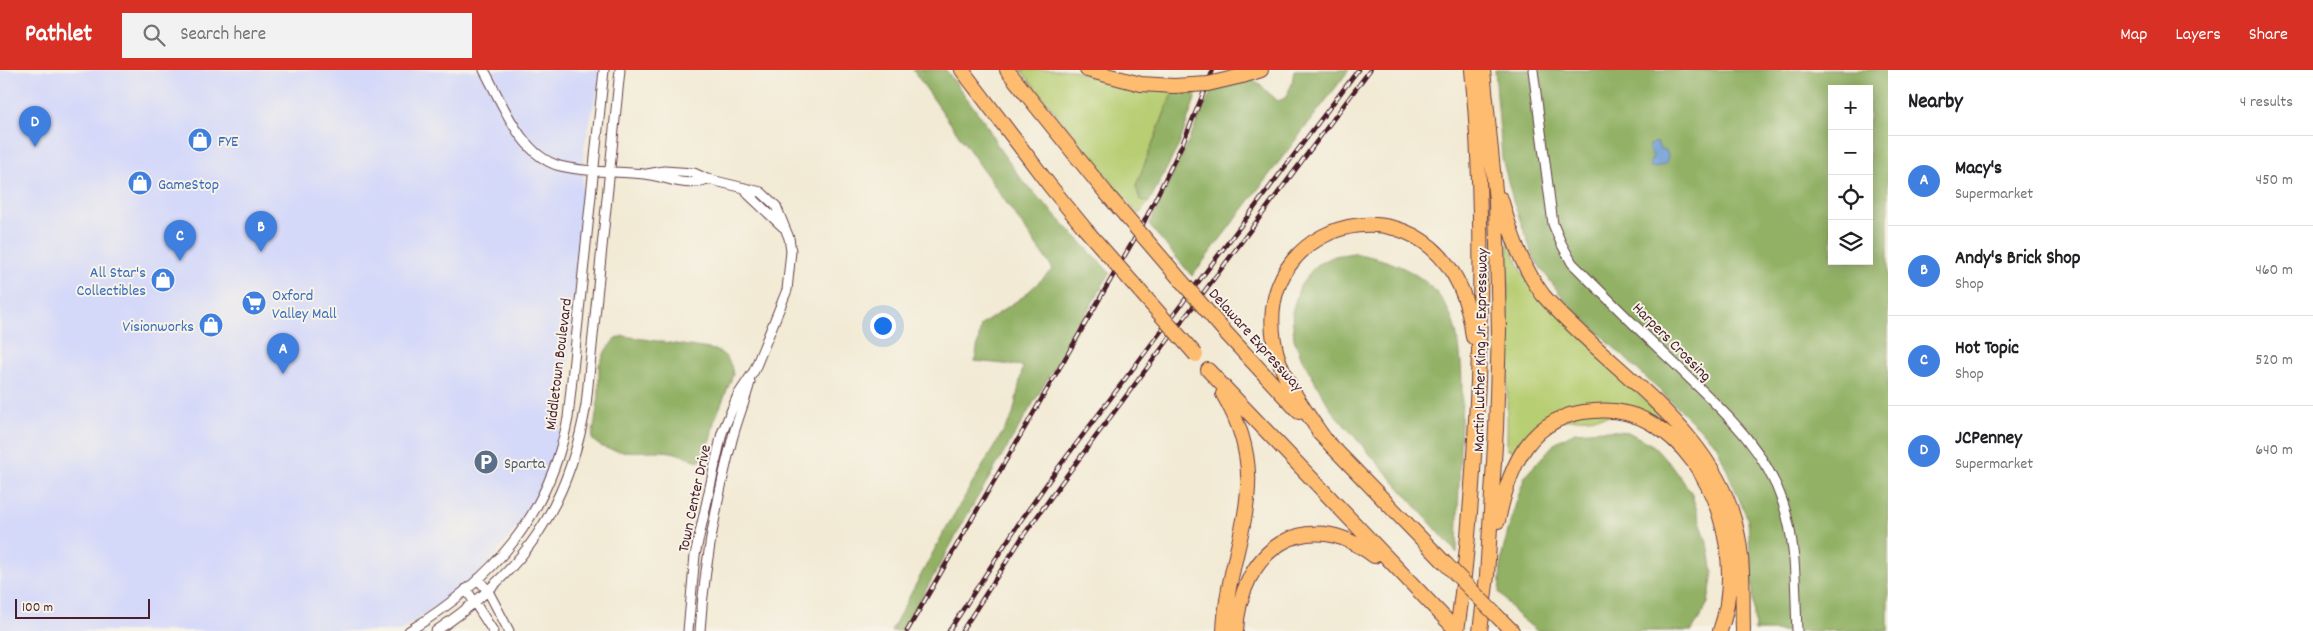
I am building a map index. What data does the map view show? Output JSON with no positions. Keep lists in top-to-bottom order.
{
  "streets": {
    "highway": ["Delaware Expressway", "Martin Luther King Jr. Expressway"],
    "street": ["Harpers Crossing", "Middletown Boulevard", "Town Center Drive"]
  },
  "crossings": [
    ["Middletown Boulevard", "Town Center Drive"]
  ],
  "places": {
    "shop": [
      "FYE",
      "GameStop",
      "All Star's Collectibles",
      "Visionworks"
    ],
    "supermarket": ["Oxford Valley Mall"],
    "parking": ["Sparta"]
  },
  "scale_bar": "100 m",
  "page": {
    "header": "Pathlet",
    "search": "Search here",
    "nav": ["Map", "Layers", "Share"],
    "heading": ["Nearby", "4 results"],
    "map_buttons": ["+", "−"],
    "pins": [
      "D",
      "B",
      "C",
      "A"
    ],
    "list": [
      {
        "mark": "A",
        "name": "Macy's",
        "note": "Supermarket",
        "value": "450 m"
      },
      {
        "mark": "B",
        "name": "Andy's Brick Shop",
        "note": "Shop",
        "value": "460 m"
      },
      {
        "mark": "C",
        "name": "Hot Topic",
        "note": "Shop",
        "value": "520 m"
      },
      {
        "mark": "D",
        "name": "JCPenney",
        "note": "Supermarket",
        "value": "640 m"
      }
    ],
    "scale": "100 m"
  }
}
